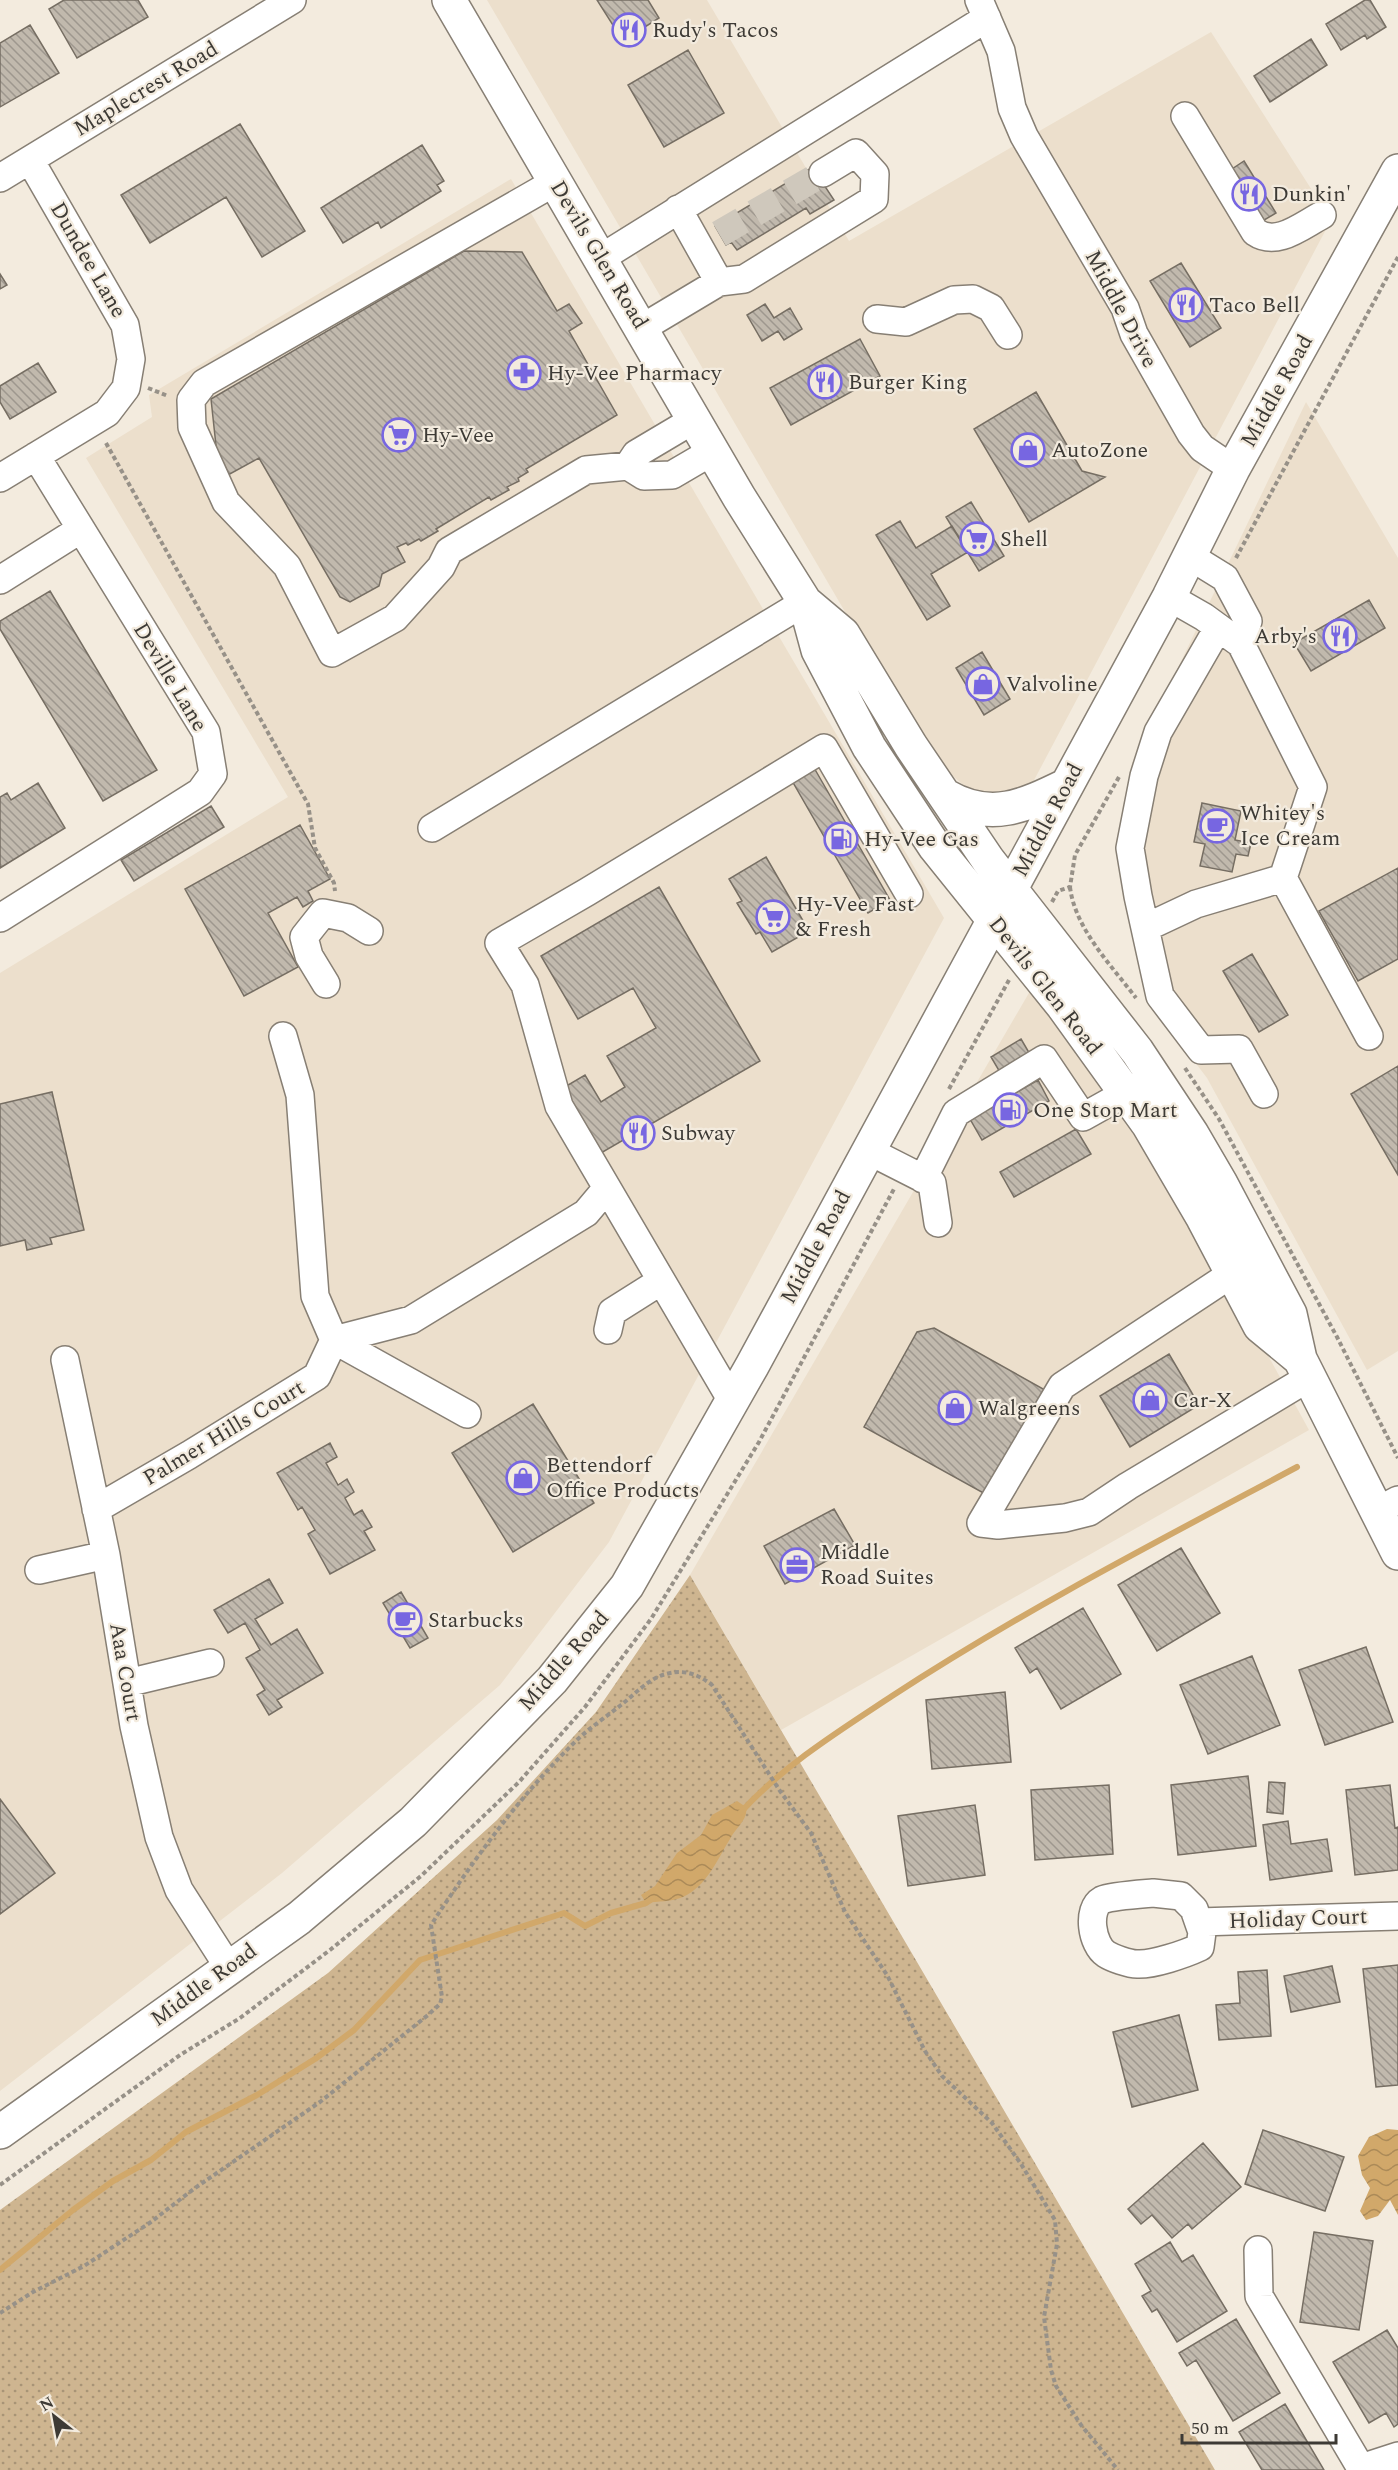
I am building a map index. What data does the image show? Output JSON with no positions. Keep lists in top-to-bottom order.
{
  "streets": {
    "main road": ["Devils Glen Road", "Middle Road"],
    "street": [
      "Maplecrest Road",
      "Dundee Lane",
      "Middle Drive",
      "Deville Lane",
      "Palmer Hills Court",
      "Aaa Court",
      "Holiday Court"
    ]
  },
  "crossings": [
    ["Maplecrest Road", "Dundee Lane"],
    ["Devils Glen Road", "Middle Road"],
    ["Dundee Lane", "Deville Lane"],
    ["Middle Drive", "Middle Road"],
    ["Middle Road", "Aaa Court"],
    ["Palmer Hills Court", "Aaa Court"]
  ],
  "places": {
    "restaurant": [
      "Rudy's Tacos",
      "Dunkin'",
      "Taco Bell",
      "Burger King",
      "Arby's",
      "Subway"
    ],
    "pharmacy": ["Hy-Vee Pharmacy"],
    "supermarket": ["Hy-Vee", "Shell", "Hy-Vee Fast & Fresh"],
    "shop": [
      "AutoZone",
      "Valvoline",
      "Car-X",
      "Walgreens",
      "Bettendorf Office Products"
    ],
    "cafe": ["Whitey's Ice Cream", "Starbucks"],
    "fuel station": ["Hy-Vee Gas", "One Stop Mart"],
    "office": ["Middle Road Suites"]
  },
  "scale_bar": "50 m",
  "north": "top left"
}
